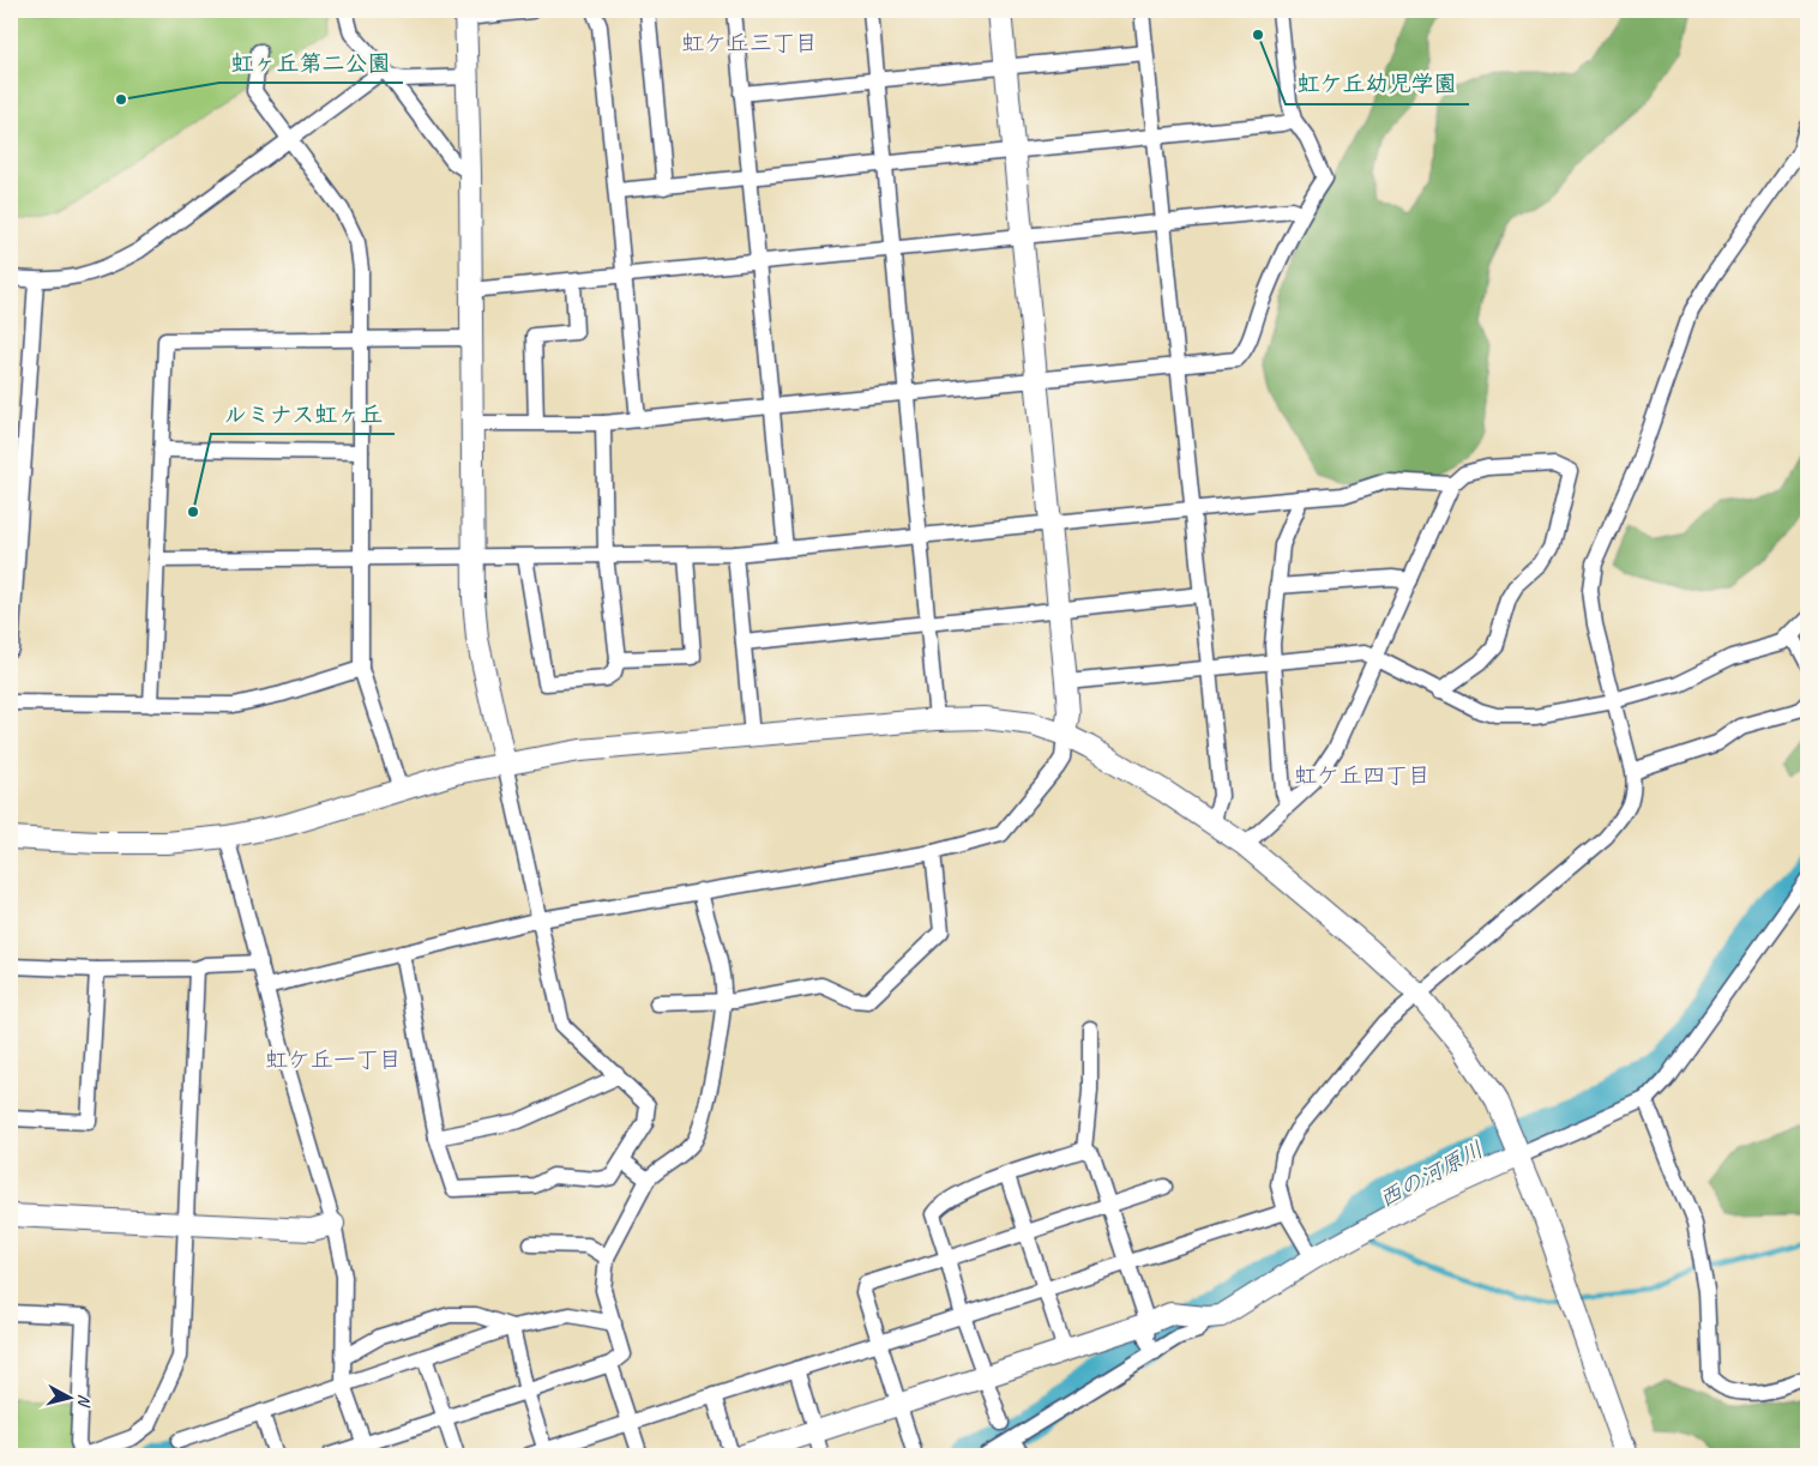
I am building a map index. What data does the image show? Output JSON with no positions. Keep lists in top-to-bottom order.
{
  "districts": ["虹ケ丘三丁目", "虹ケ丘四丁目", "虹ケ丘一丁目"],
  "water": ["西の河原川"],
  "places": ["虹ケ丘幼児学園", "虹ヶ丘第二公園", "ルミナス虹ヶ丘"],
  "north": "right"
}
